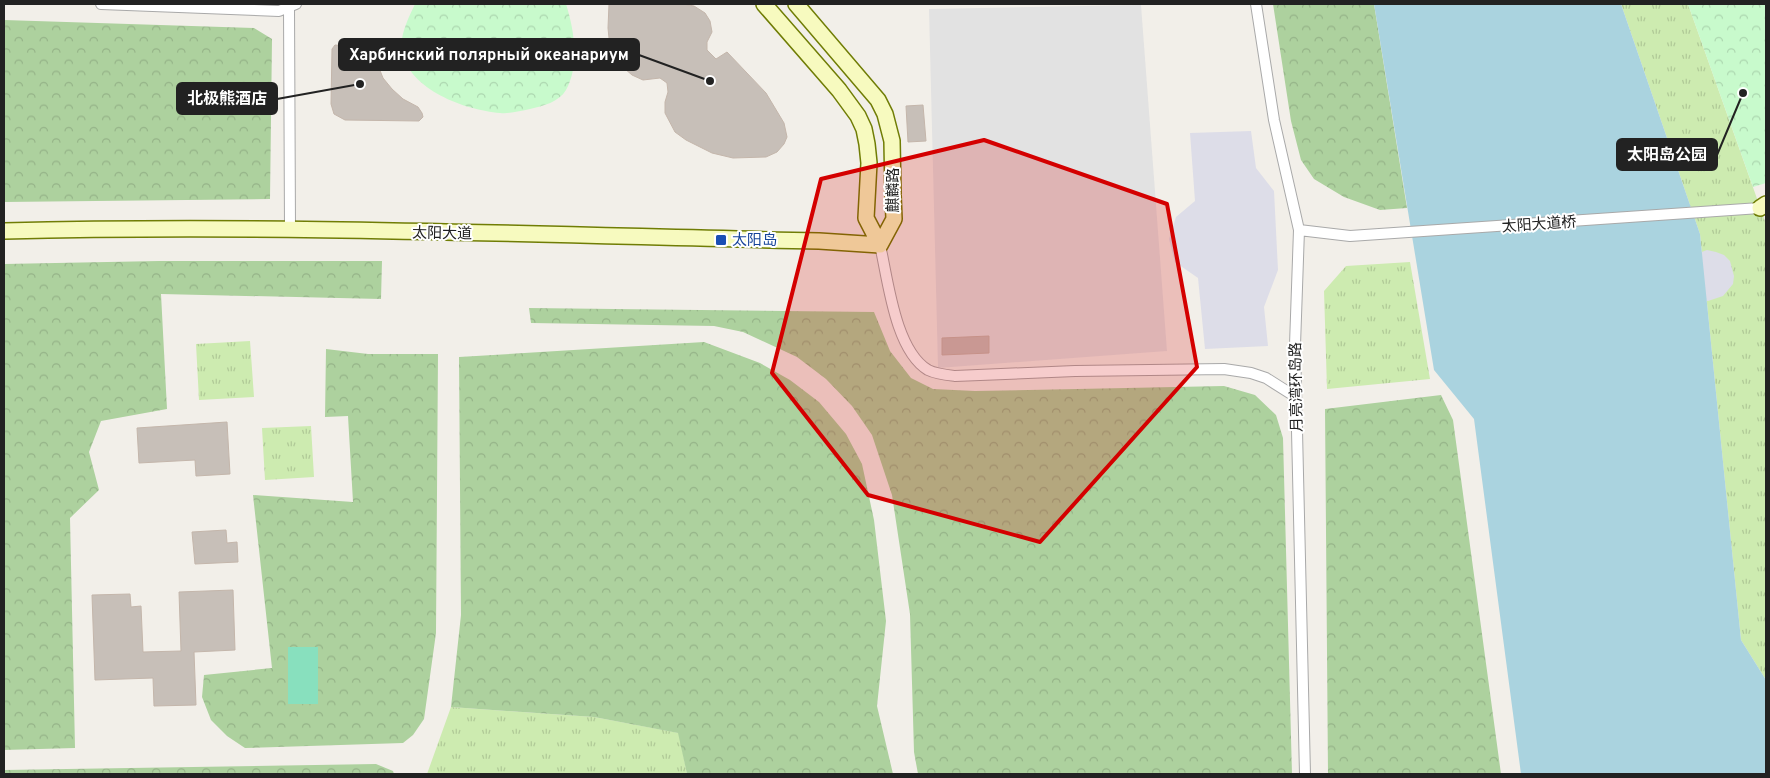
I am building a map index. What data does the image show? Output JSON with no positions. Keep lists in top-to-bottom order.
{
  "streets": {
    "main road": ["麒麟路", "太阳大道"],
    "street": ["太阳大道·桥", "月亮湾·环岛路"]
  },
  "crossings": [
    ["麒麟路", "太阳大道"],
    ["太阳大道·桥", "月亮湾·环岛路"]
  ],
  "places": {
    "other": ["Харбинский полярный океанариум", "北极熊酒店", "太阳岛公园"],
    "transit": ["太阳岛"]
  }
}
